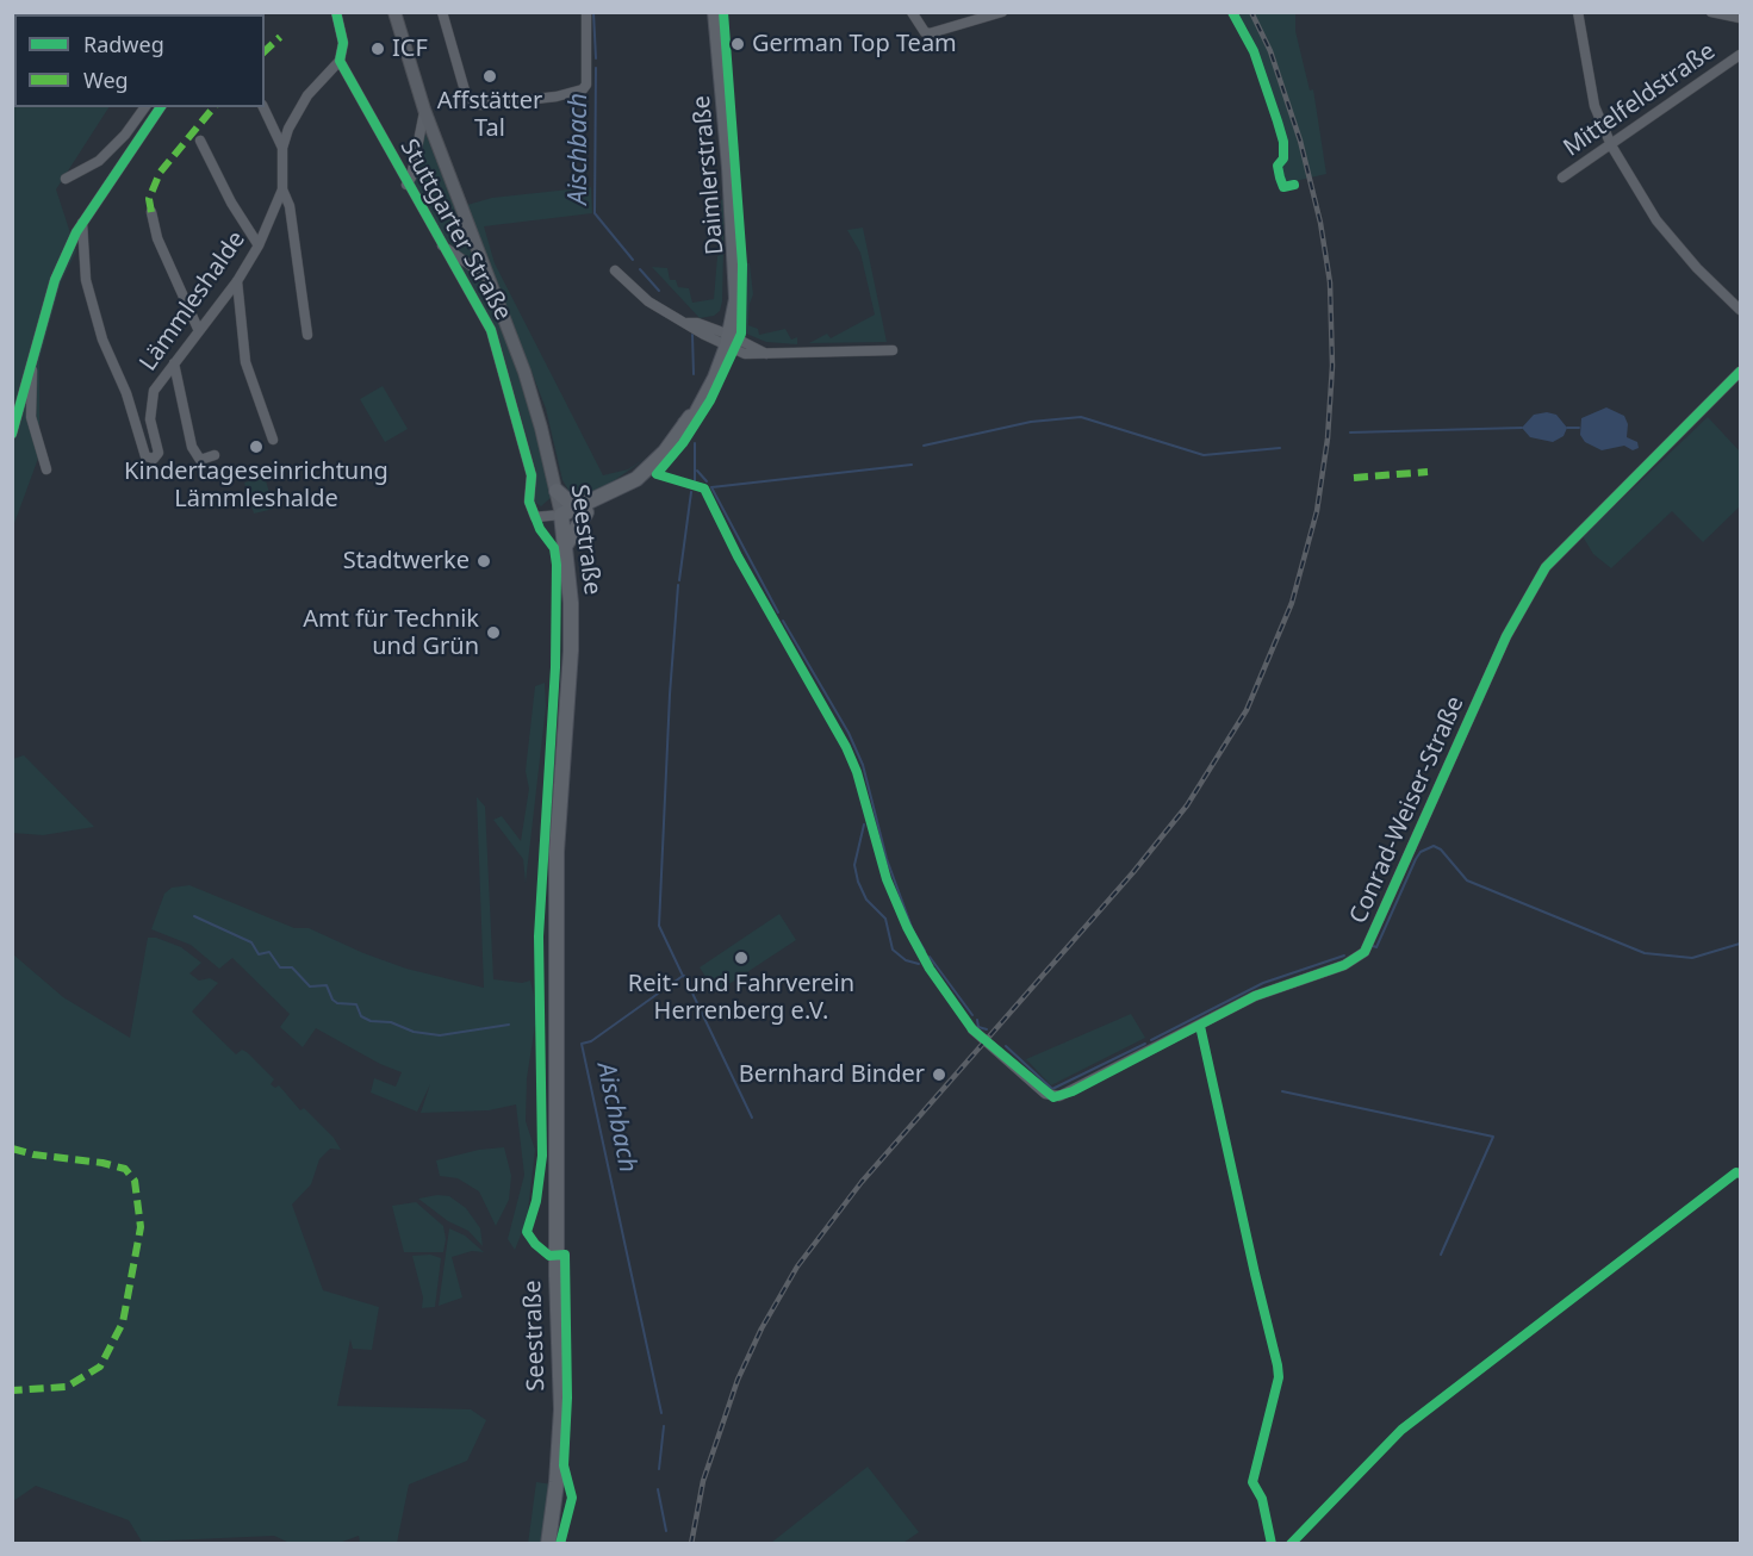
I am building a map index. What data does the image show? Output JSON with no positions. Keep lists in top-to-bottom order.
{
  "streets": {
    "main road": ["Daimlerstraße", "Seestraße"],
    "street": [
      "Mittelfeldstraße",
      "Stuttgarter Straße",
      "Lämmleshalde",
      "Conrad-Weiser-Straße"
    ]
  },
  "crossings": [
    ["Daimlerstraße", "Stuttgarter Straße"],
    ["Daimlerstraße", "Seestraße"],
    ["Stuttgarter Straße", "Lämmleshalde"],
    ["Stuttgarter Straße", "Seestraße"]
  ],
  "water": ["Aischbach"],
  "places": [
    "German Top Team",
    "ICF",
    "Affstätter Tal",
    "Kindertageseinrichtung Lämmleshalde",
    "Stadtwerke",
    "Amt für Technik und Grün",
    "Reit- und Fahrverein Herrenberg e.V.",
    "Bernhard Binder"
  ],
  "legend": ["Radweg", "Weg"]
}
